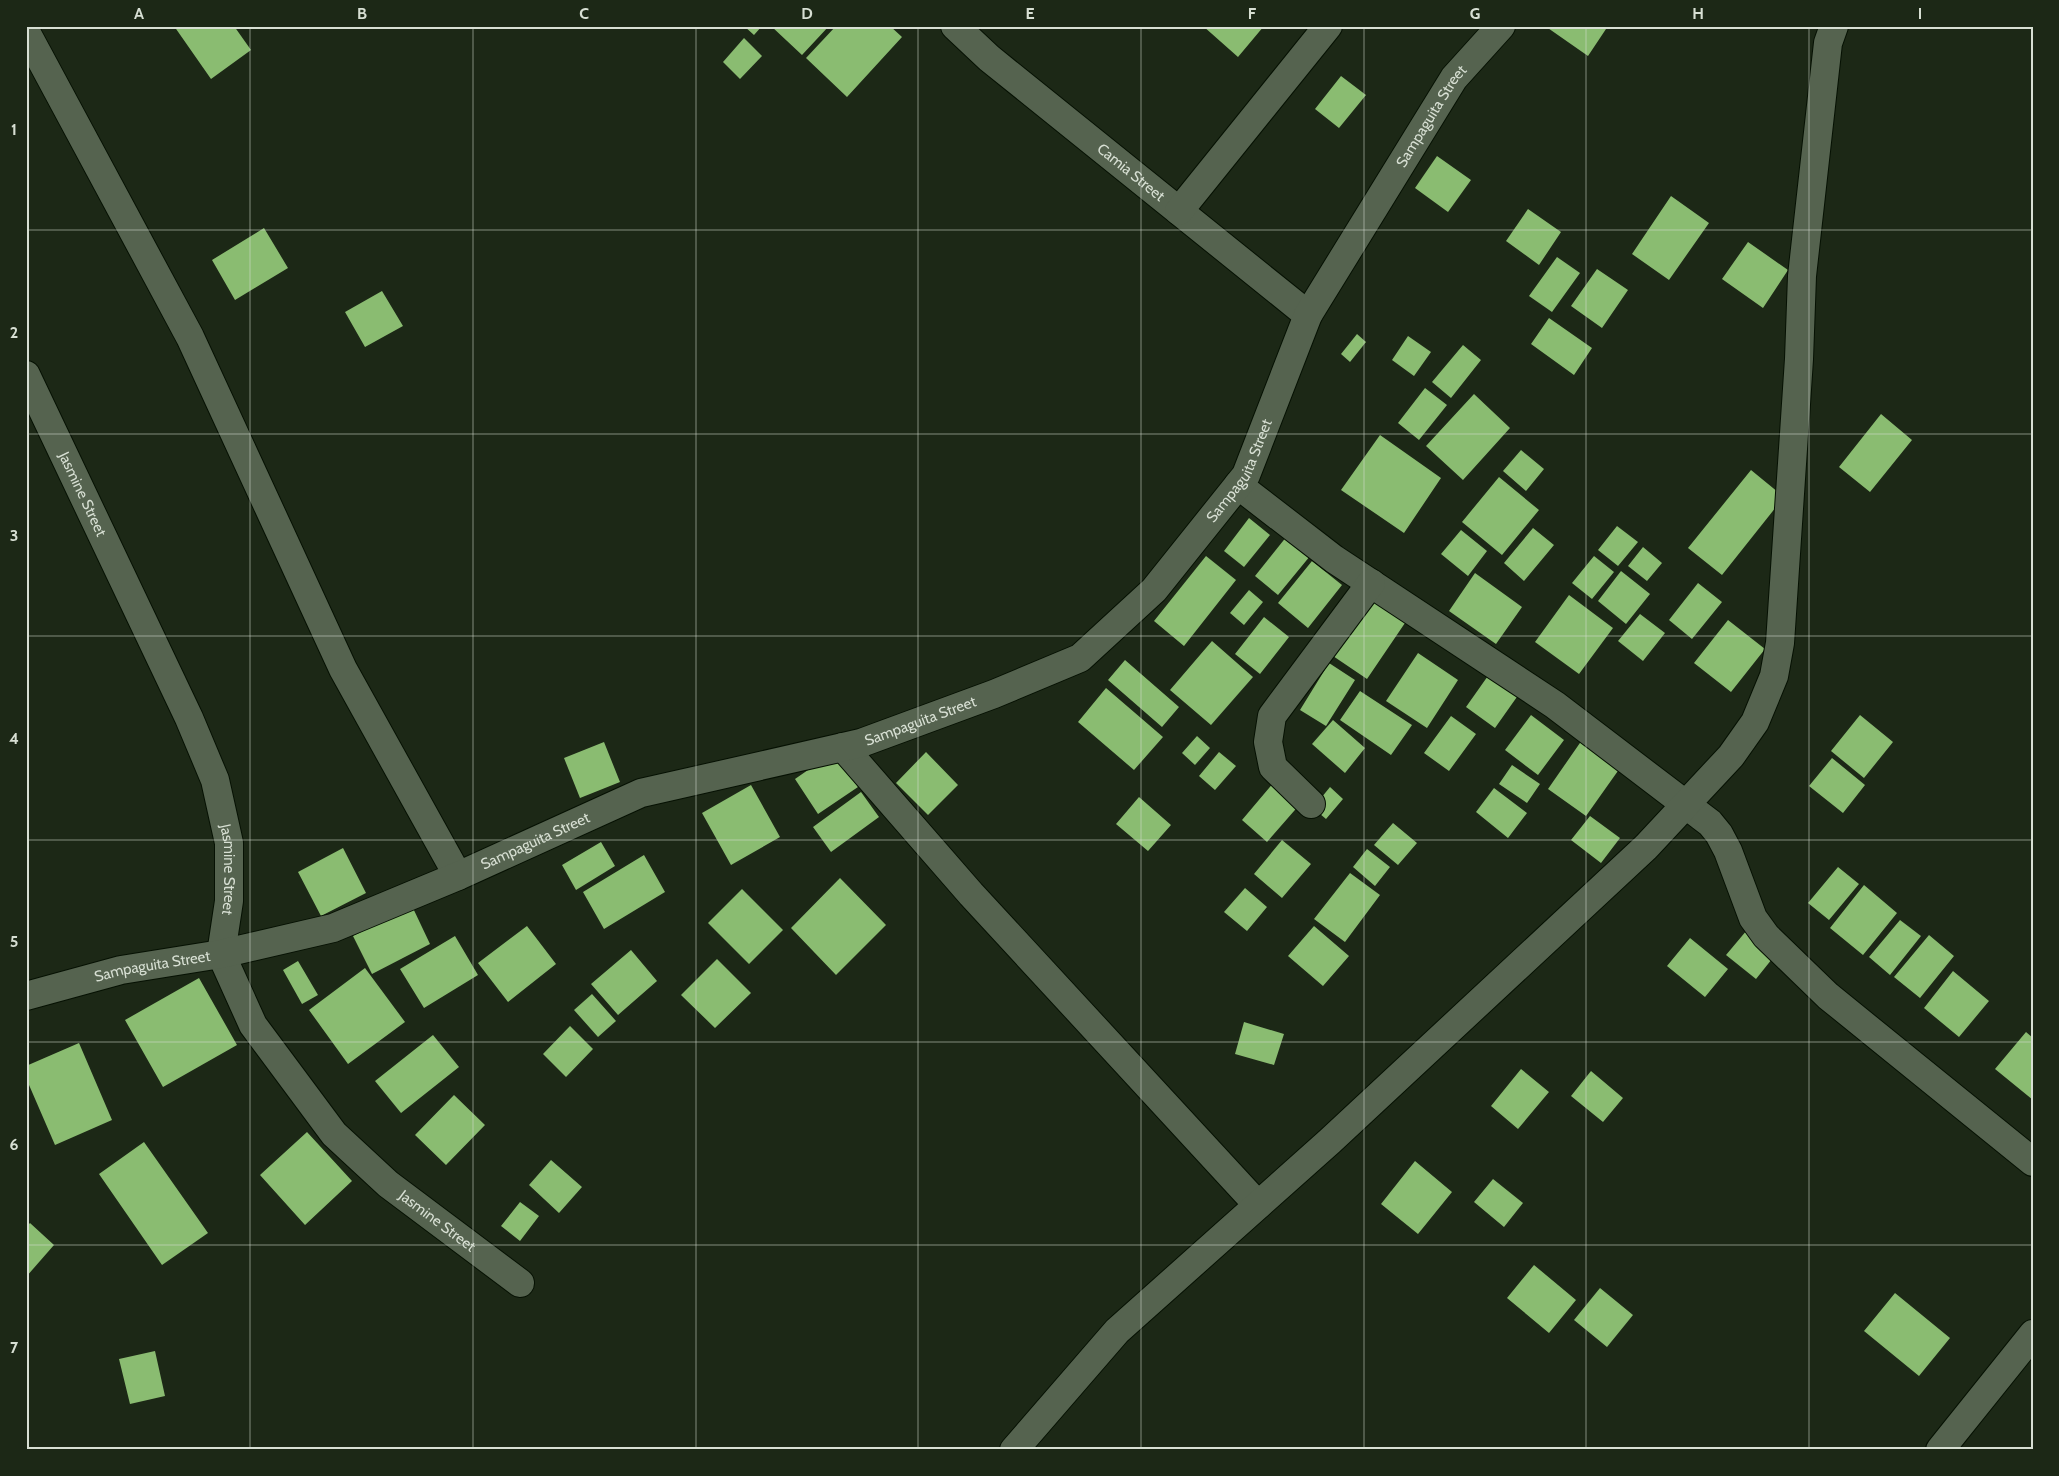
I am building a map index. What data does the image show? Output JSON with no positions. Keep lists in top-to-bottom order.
{
  "streets": {
    "street": ["Sampaguita Street", "Camia Street", "Jasmine Street"]
  },
  "crossings": [
    ["Sampaguita Street", "Camia Street"],
    ["Sampaguita Street", "Jasmine Street"]
  ],
  "grid": {
    "columns": [
      "A",
      "B",
      "C",
      "D",
      "E",
      "F",
      "G",
      "H",
      "I"
    ],
    "rows": [
      "1",
      "2",
      "3",
      "4",
      "5",
      "6",
      "7"
    ]
  }
}
